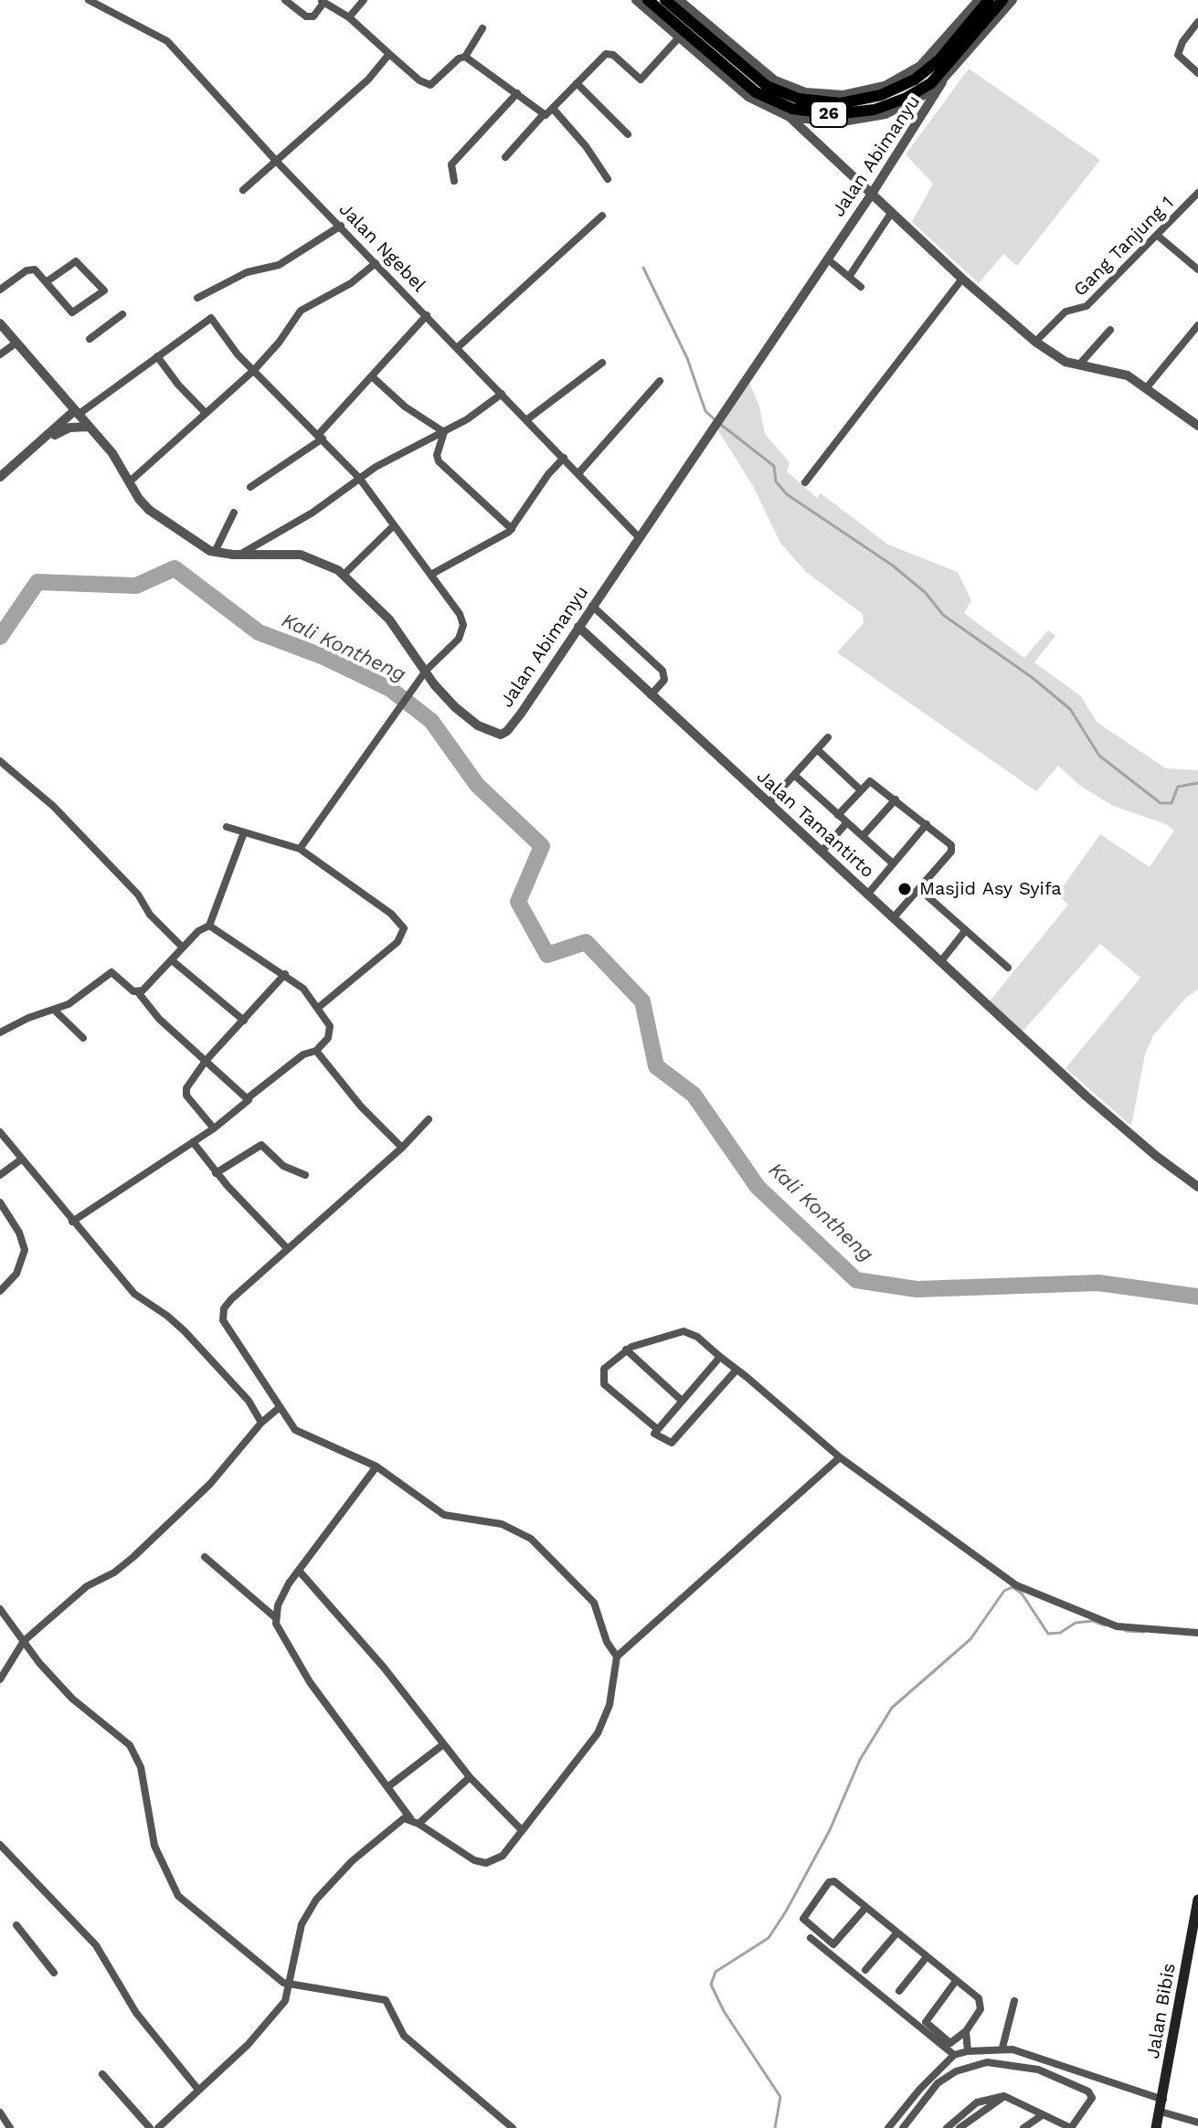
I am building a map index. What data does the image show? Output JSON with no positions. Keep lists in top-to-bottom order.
{
  "streets": {
    "highway": ["26"],
    "main road": ["Jalan Bibis"],
    "street": [
      "Jalan Abimanyu",
      "Gang Tanjung 1",
      "Jalan Ngebel",
      "Jalan Tamantirto"
    ]
  },
  "crossings": [
    ["Jalan Abimanyu", "Jalan Ngebel"],
    ["Jalan Abimanyu", "Jalan Tamantirto"]
  ],
  "water": ["Kali Kontheng"],
  "places": ["Masjid Asy Syifa"]
}
